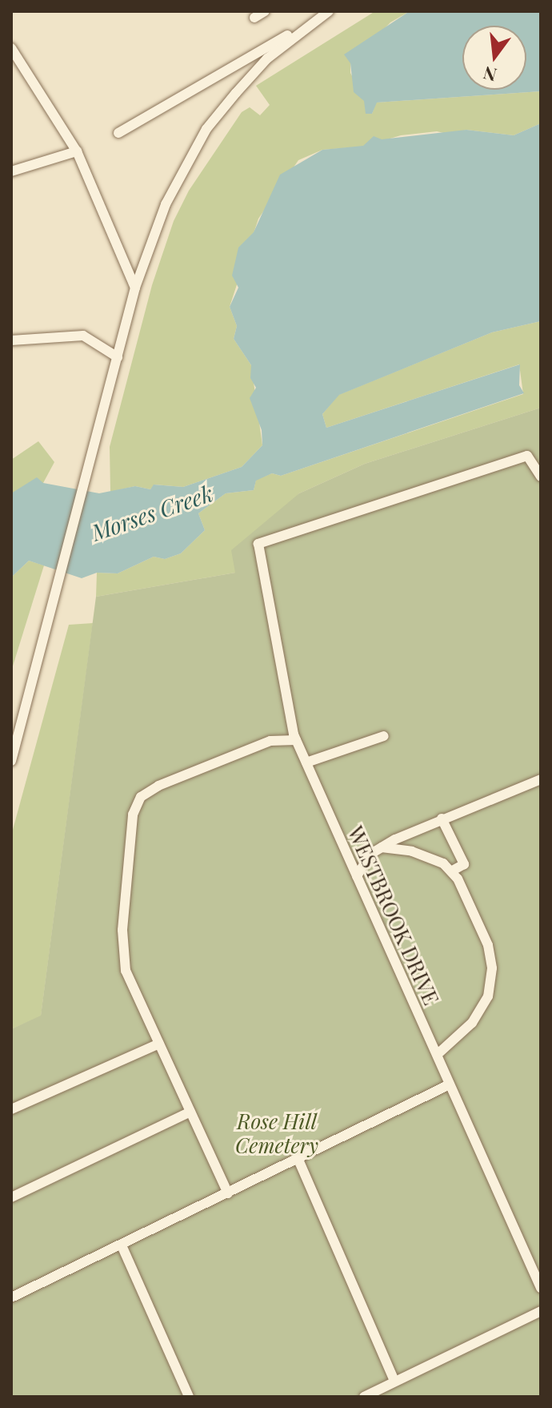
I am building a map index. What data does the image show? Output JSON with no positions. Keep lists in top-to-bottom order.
{
  "streets": {
    "lane": ["WESTBROOK DRIVE"]
  },
  "water": ["Morses Creek"],
  "parks": ["Rose Hill Cemetery"],
  "north": "bottom"
}
